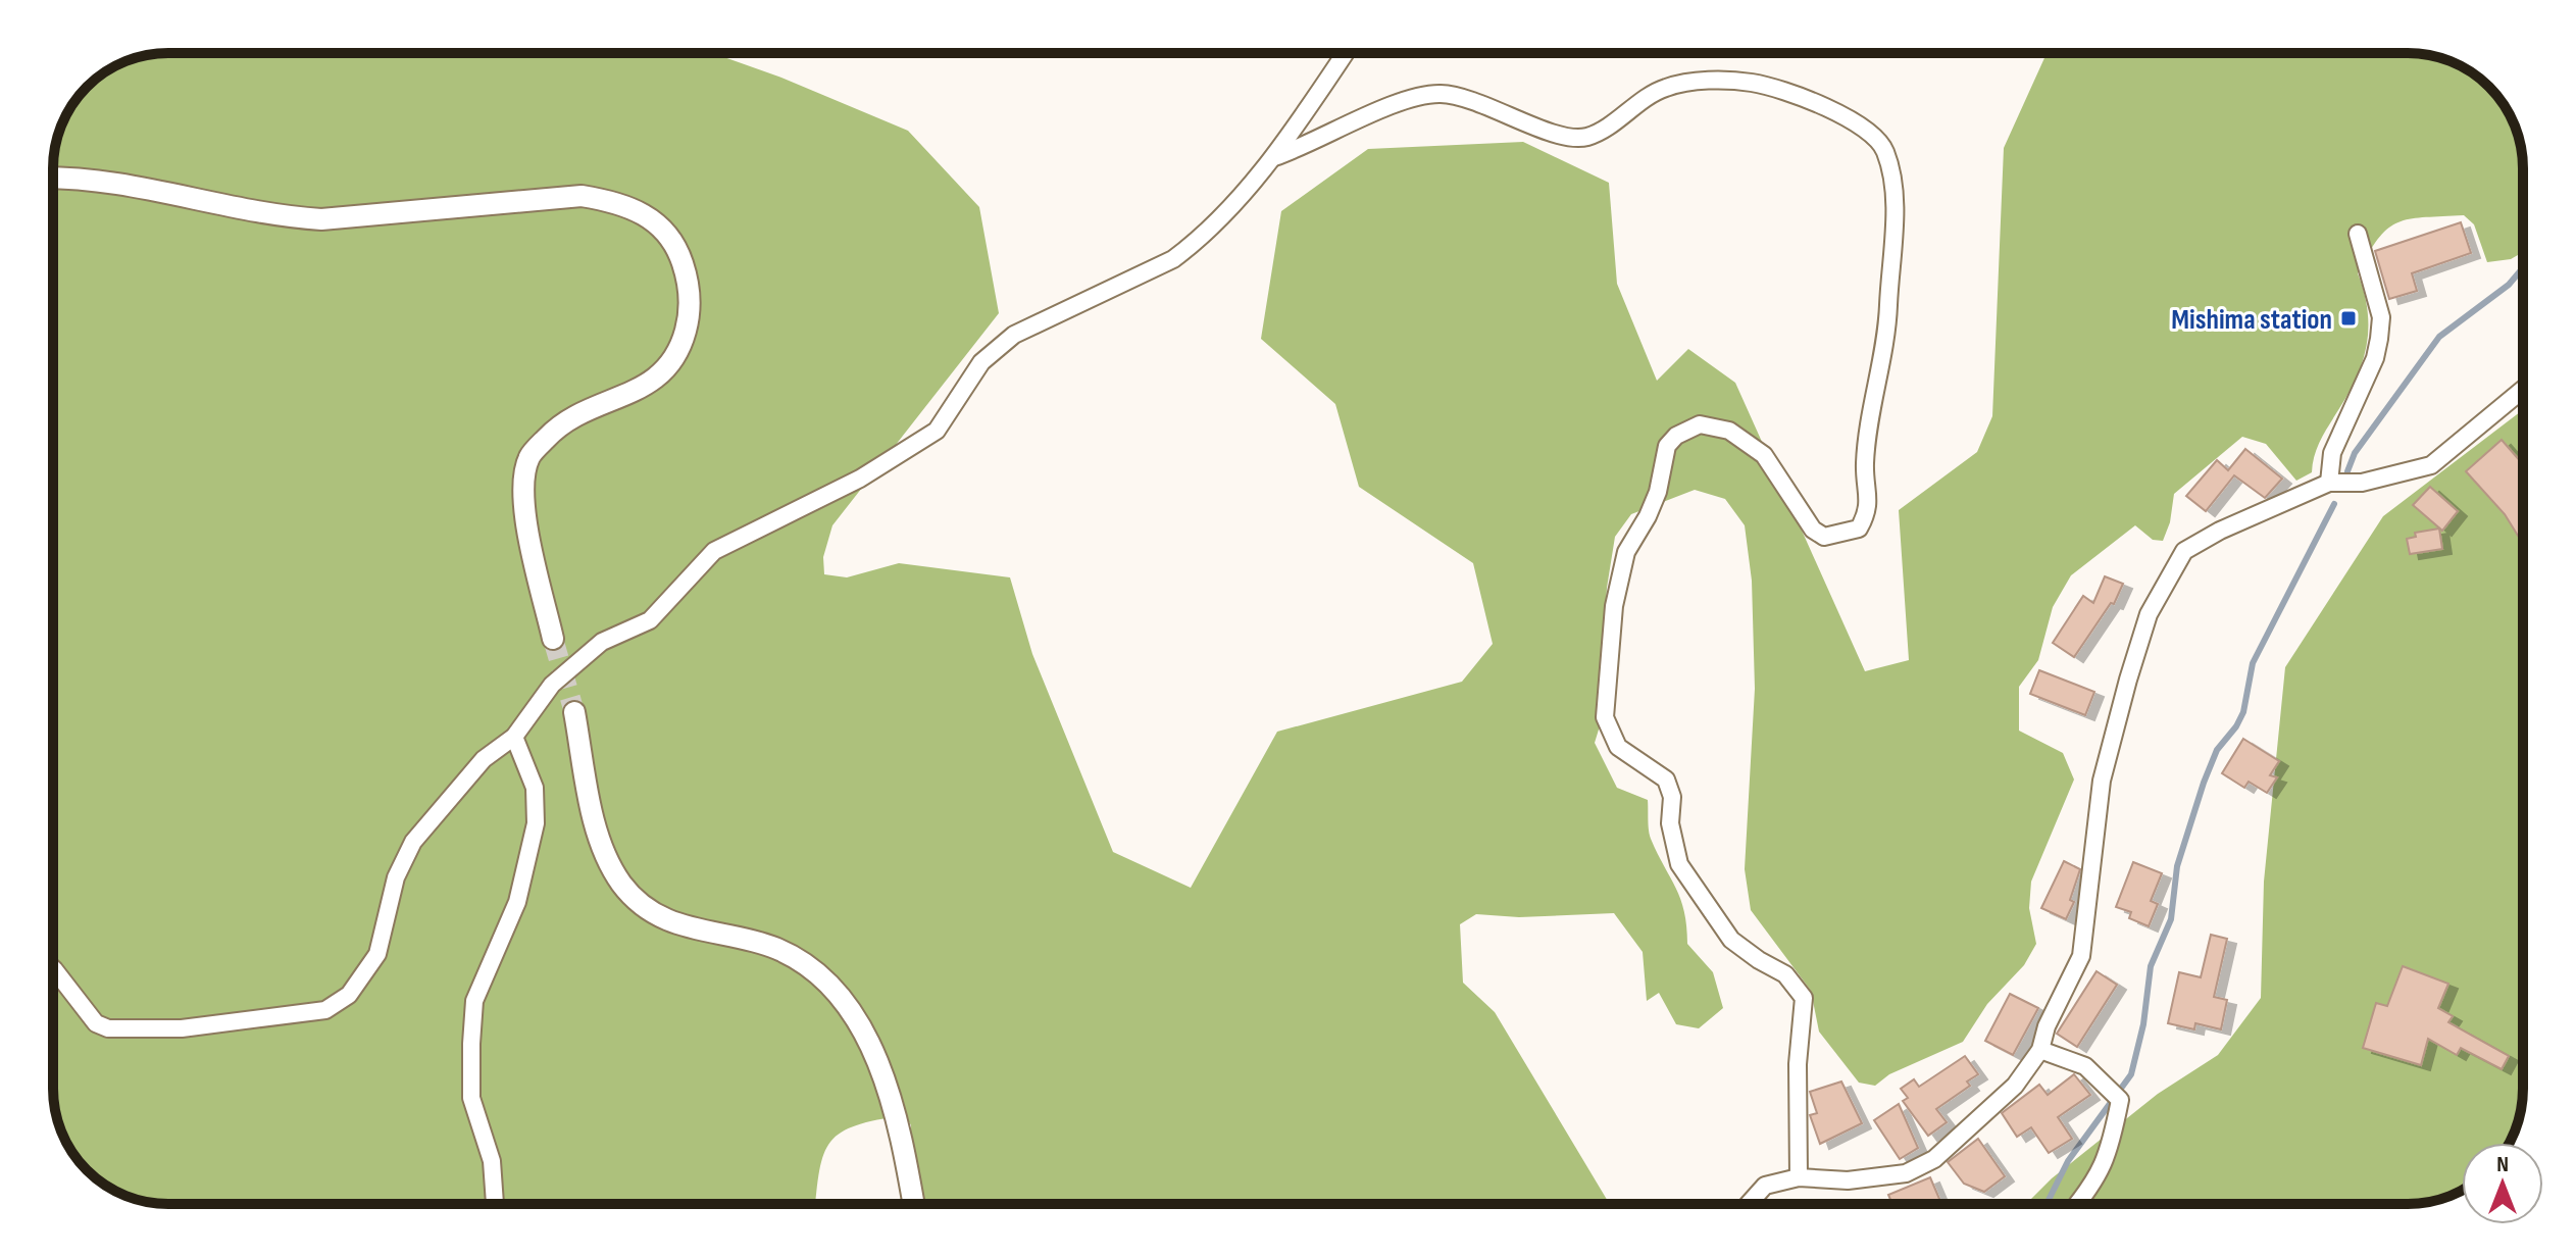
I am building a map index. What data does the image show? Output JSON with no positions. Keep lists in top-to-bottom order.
{
  "places": {
    "transit": ["Mishima station"]
  },
  "north": "top"
}
